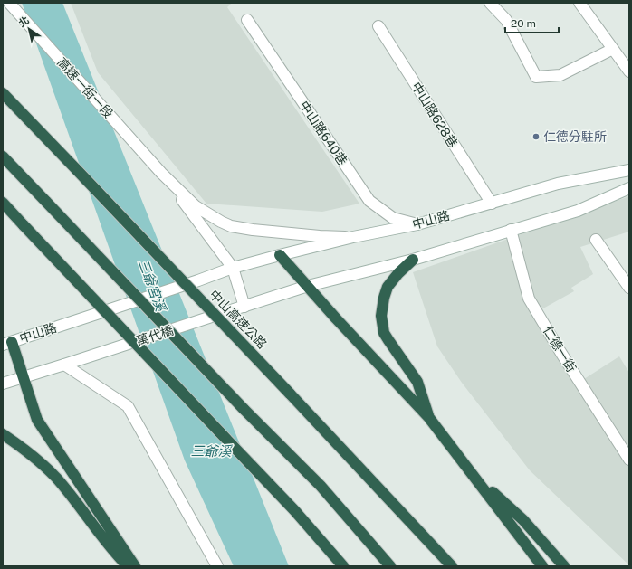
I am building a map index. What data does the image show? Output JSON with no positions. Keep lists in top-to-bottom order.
{
  "streets": {
    "highway": ["中山高速公路"],
    "street": [
      "高速一街一段",
      "中山路628巷",
      "中山路640巷",
      "中山路",
      "萬代橋",
      "仁德一街"
    ]
  },
  "crossings": [
    ["高速一街一段", "中山路"],
    ["高速一街一段", "萬代橋"],
    ["中山路628巷", "中山路"],
    ["中山路640巷", "中山路"]
  ],
  "water": ["三爺宮溪", "三爺溪"],
  "places": ["仁德分駐所"],
  "scale_bar": "20 m",
  "north": "top left"
}
